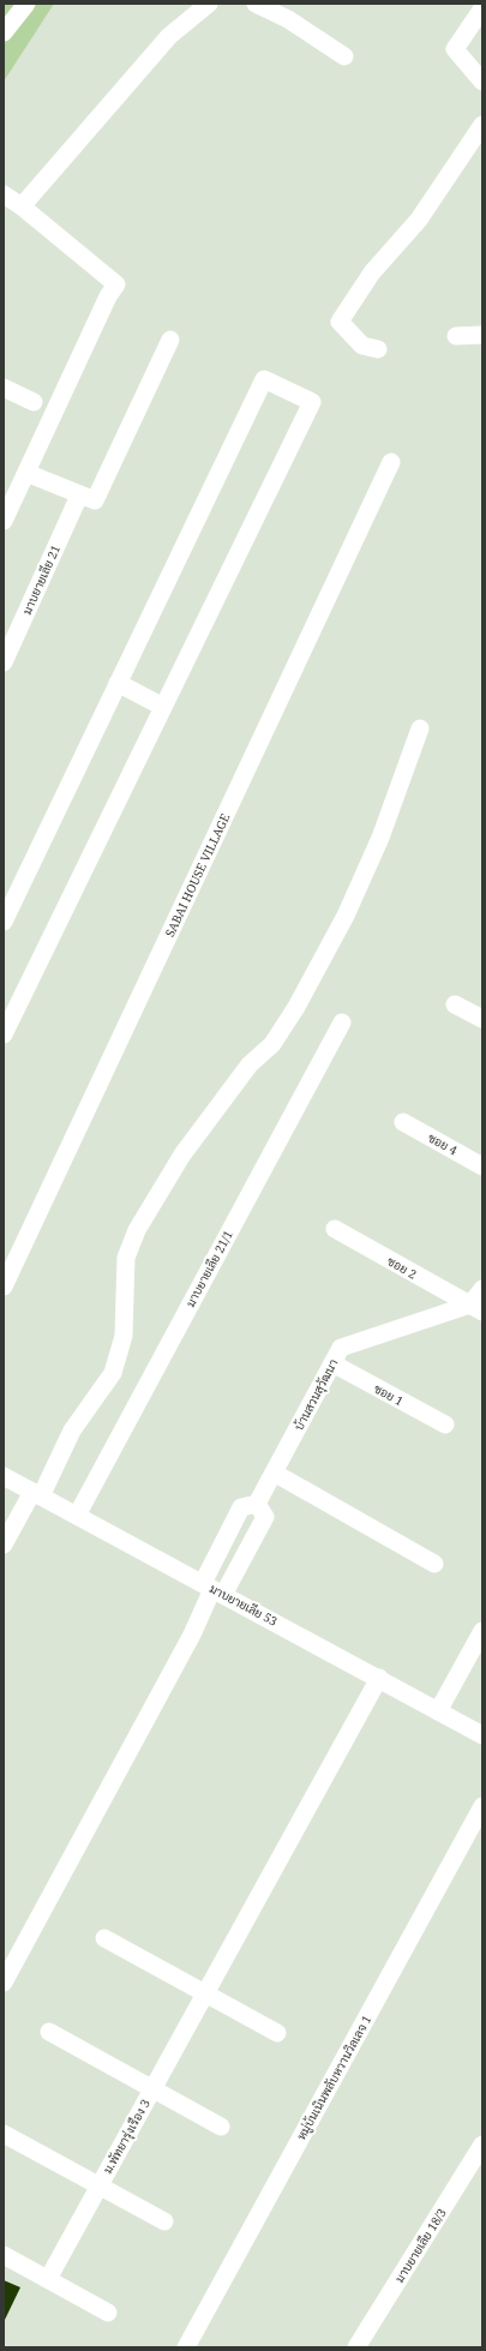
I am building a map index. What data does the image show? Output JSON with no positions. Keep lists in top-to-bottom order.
{
  "streets": {
    "street": [
      "มาบยายเลีย 21",
      "SABAI HOUSE VILLAGE",
      "ซอย 4",
      "ซอย 2",
      "มาบยายเลีย 21/1",
      "บ้านสวนสุวัฒนา",
      "ซอย 1",
      "มาบยายเลีย 53",
      "หมู่บ้นเนินพลับหวานวิลเลจ 1",
      "ม.พัทยารุ่งเรือง 3",
      "มาบยายเลีย 18/3"
    ]
  },
  "crossings": [
    ["ซอย 2", "บ้านสวนสุวัฒนา"],
    ["มาบยายเลีย 21/1", "มาบยายเลีย 53"],
    ["บ้านสวนสุวัฒนา", "ซอย 1"],
    ["มาบยายเลีย 53", "ม.พัทยารุ่งเรือง 3"]
  ]
}
